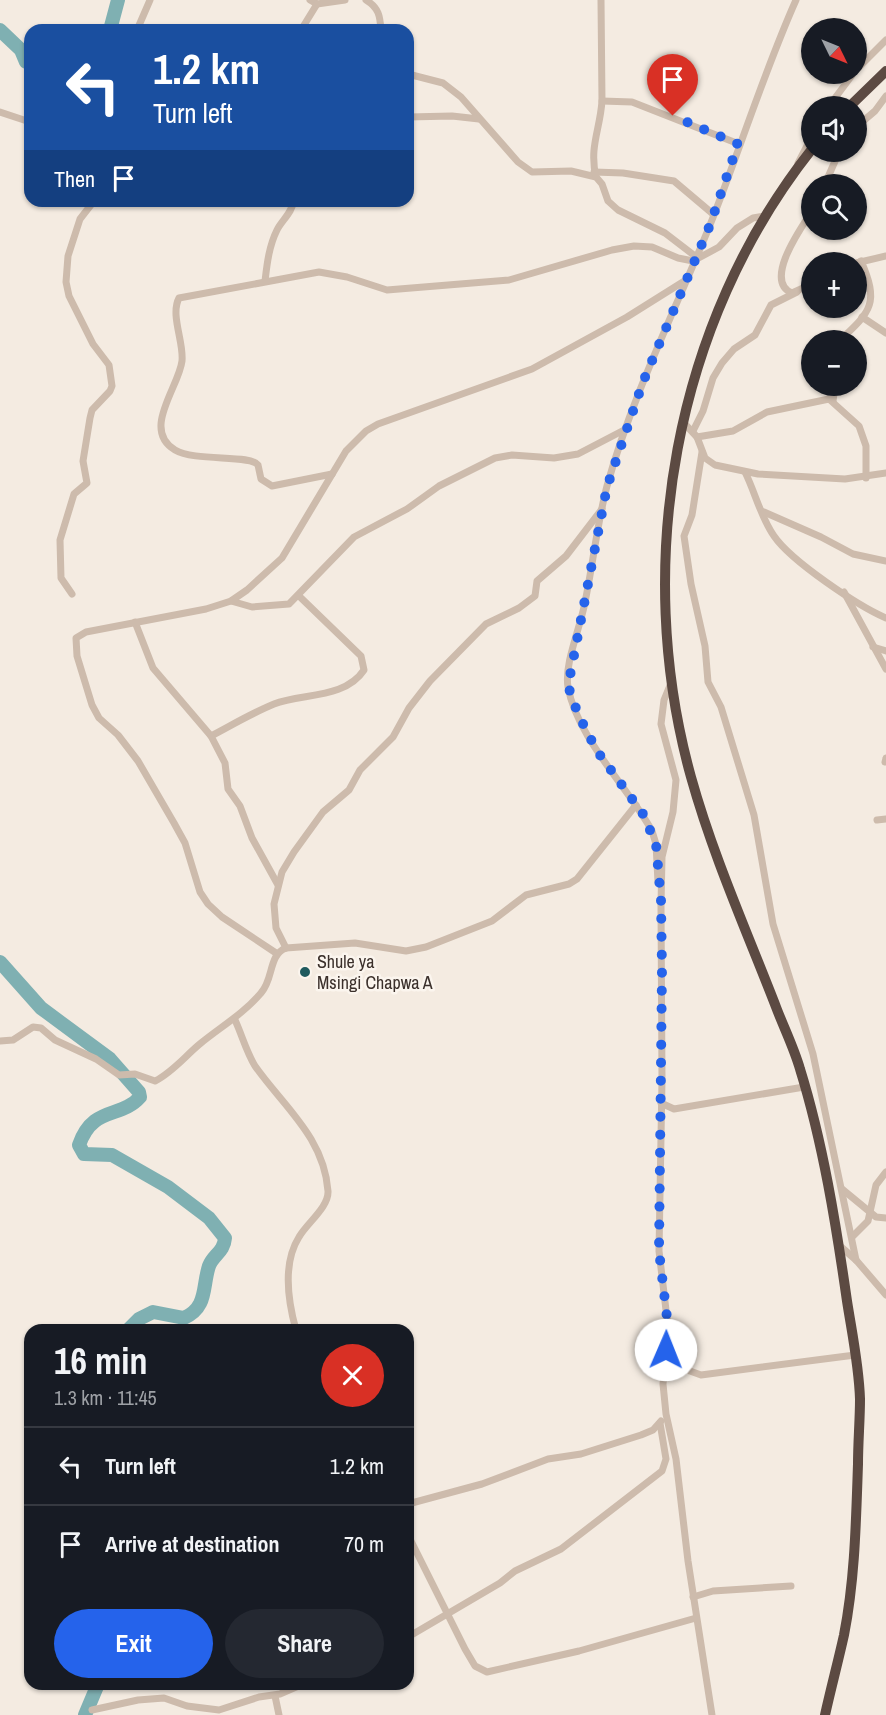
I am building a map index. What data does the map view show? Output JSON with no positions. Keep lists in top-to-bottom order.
{
  "places": ["Shule ya Msingi Chapwa A"],
  "north": "bottom right",
  "page": {
    "map_buttons": ["+", "−"],
    "turn": ["1.2 km", "Turn left"],
    "then": "Then",
    "heading": ["16 min", "1.3 km · 11:45"],
    "list": [
      {
        "name": "Turn left",
        "value": "1.2 km"
      },
      {
        "name": "Arrive at destination",
        "value": "70 m"
      }
    ],
    "buttons": ["Exit", "Share"]
  }
}
